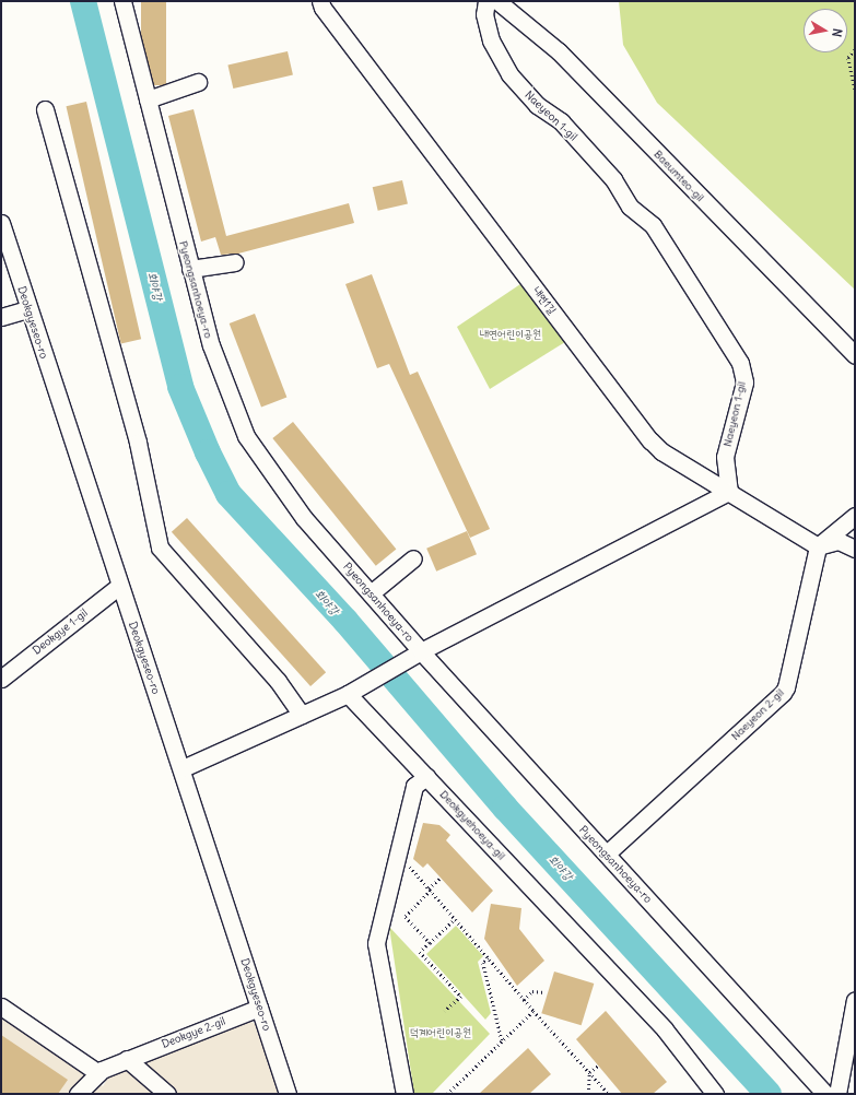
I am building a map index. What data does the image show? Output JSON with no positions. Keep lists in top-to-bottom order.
{
  "streets": {
    "street": [
      "Naeyeon 1-gil",
      "Baeumteo-gil",
      "Pyeongsanhoeya-ro",
      "내연1길",
      "Deokgyeseo-ro",
      "Deokgye 1-gil",
      "Naeyeon 2-gil",
      "Deokgyehoeya-gil",
      "Deokgye 2-gil"
    ]
  },
  "crossings": [
    ["Naeyeon 1-gil", "내연1길"],
    ["Pyeongsanhoeya-ro", "Naeyeon 2-gil"],
    ["내연1길", "Naeyeon 2-gil"],
    ["Deokgyeseo-ro", "Deokgye 1-gil"],
    ["Deokgyeseo-ro", "Deokgye 2-gil"]
  ],
  "water": ["회야강"],
  "parks": ["내연어린이공원", "덕계어린이공원"],
  "north": "right"
}
